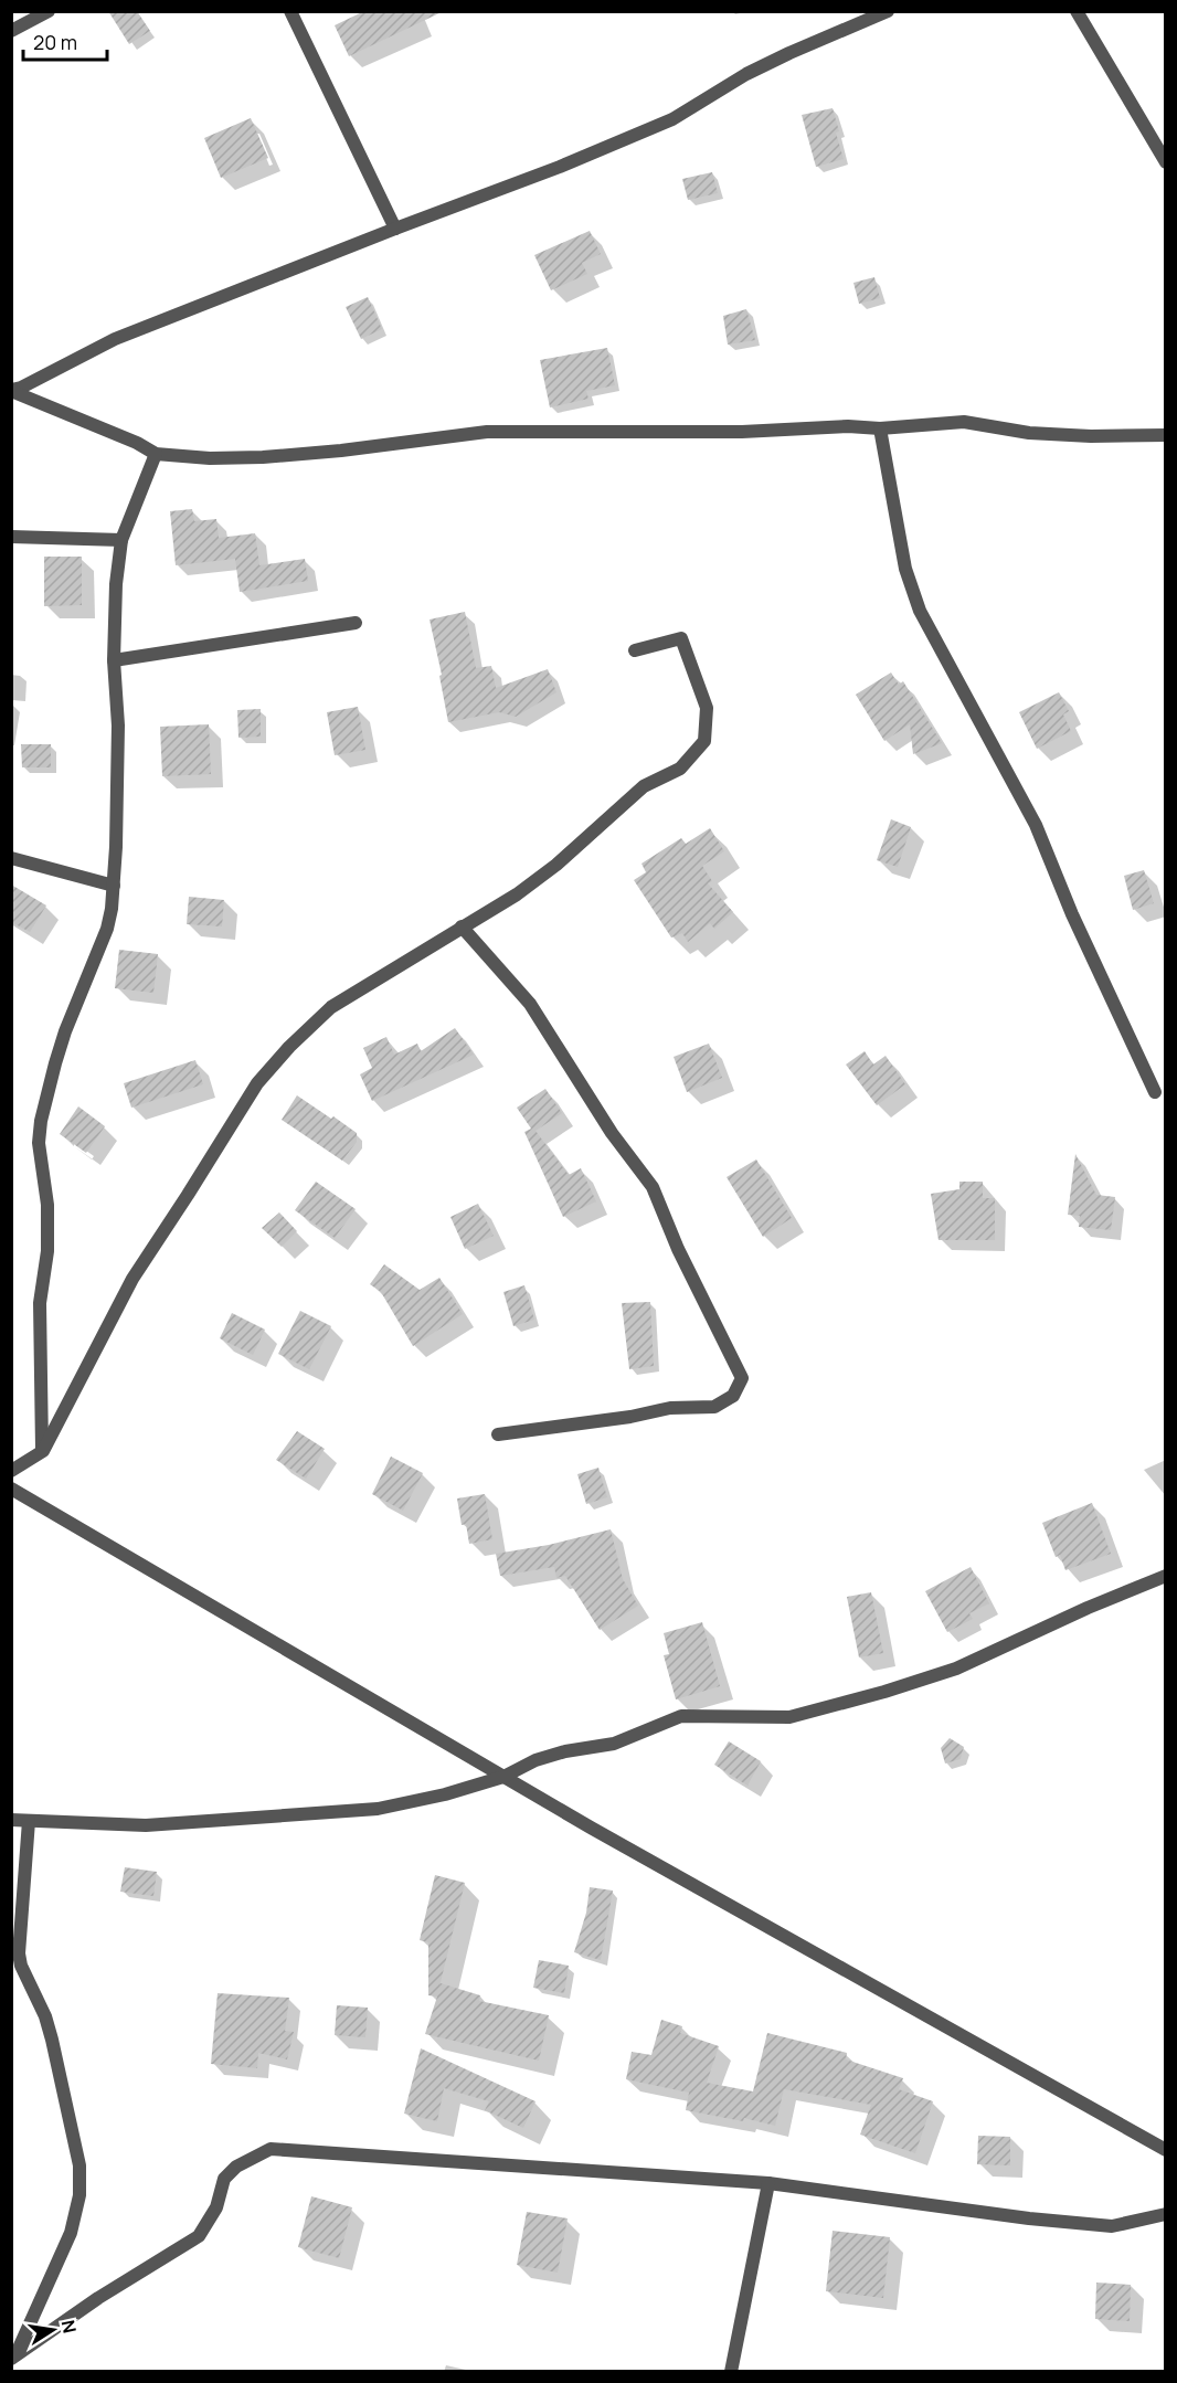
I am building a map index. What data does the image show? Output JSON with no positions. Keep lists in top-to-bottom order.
{
  "scale_bar": "20 m",
  "north": "right"
}
